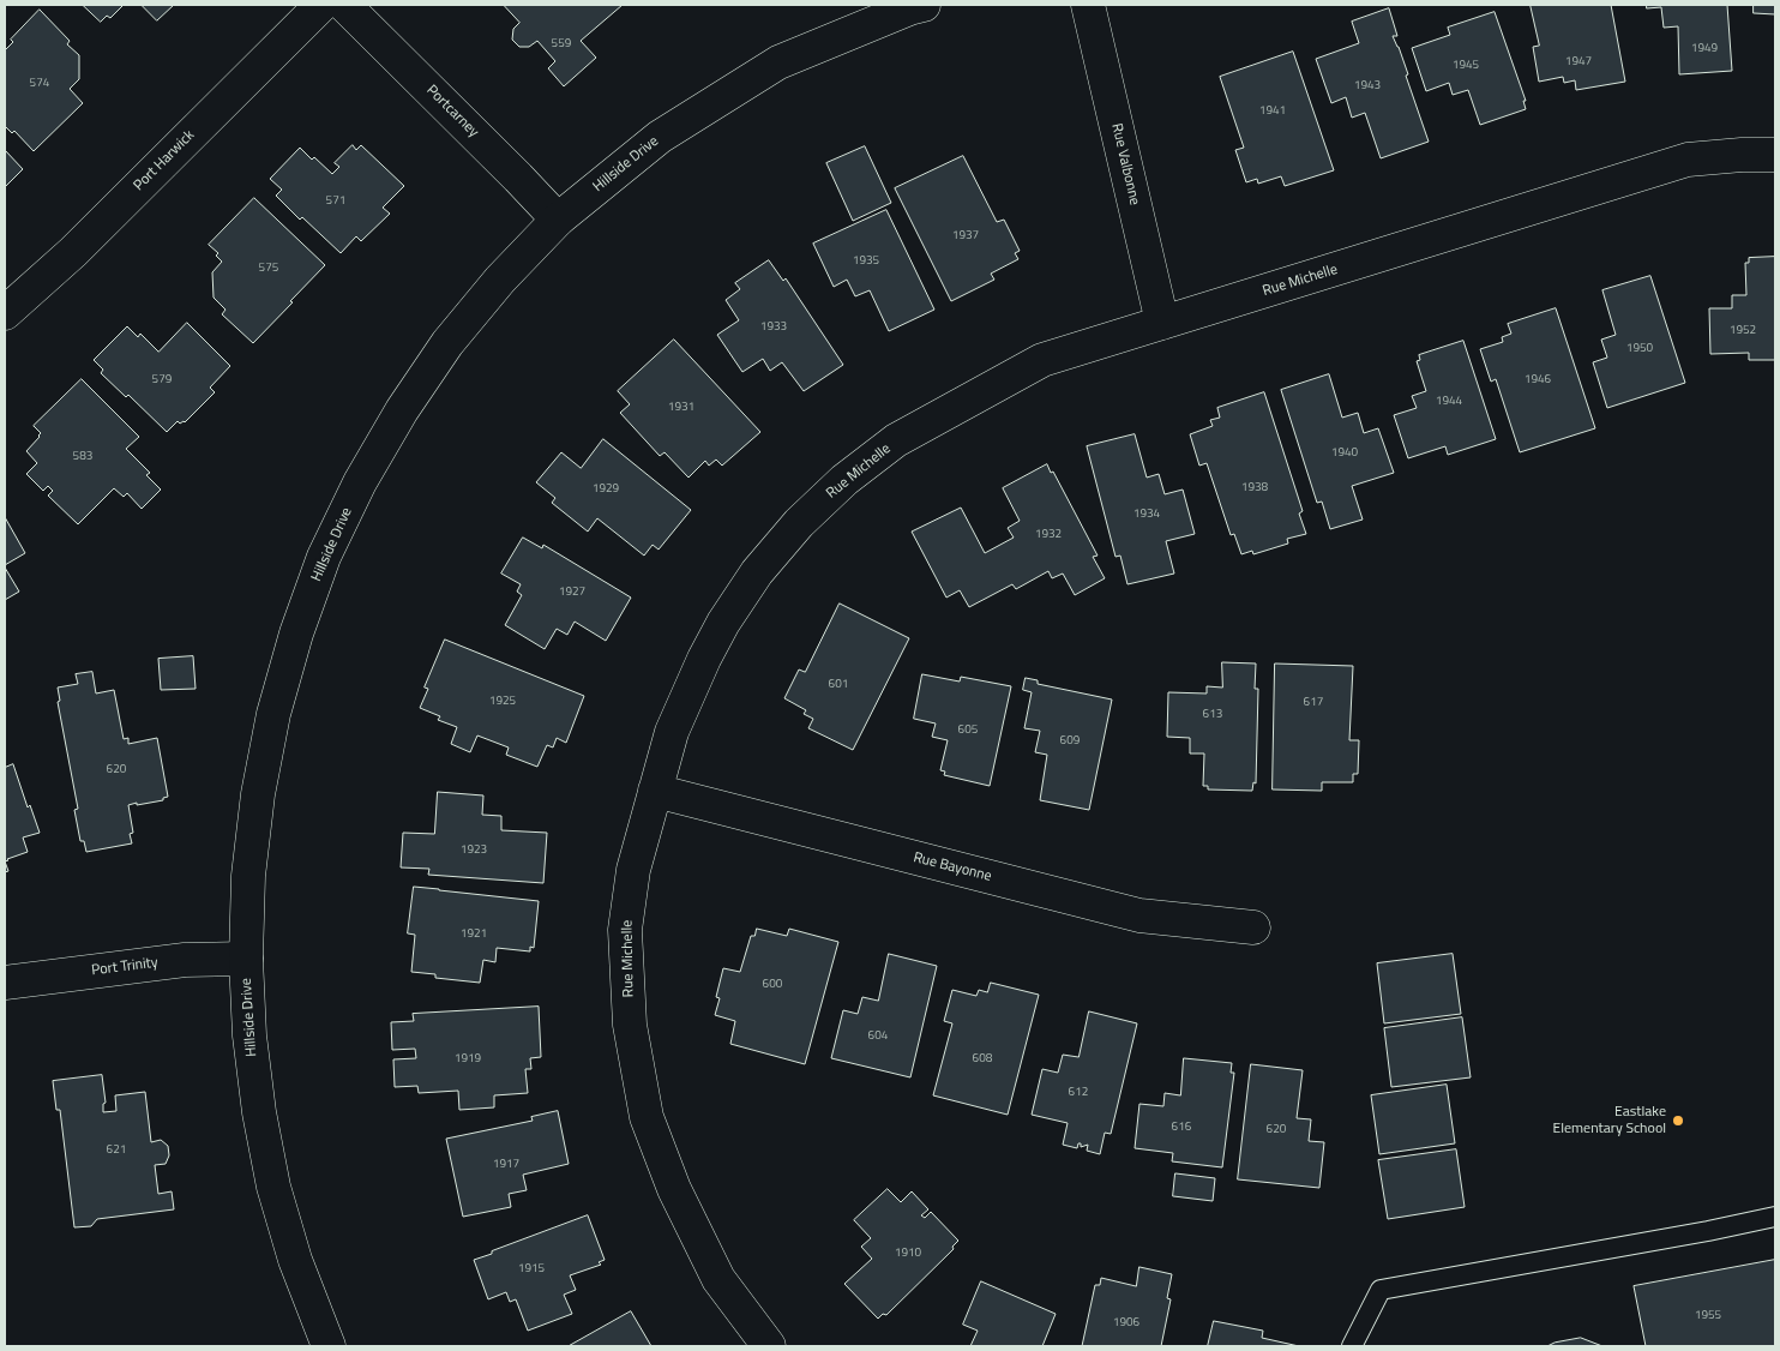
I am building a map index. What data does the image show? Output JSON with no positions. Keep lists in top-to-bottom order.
{
  "streets": {
    "street": [
      "Portcarney",
      "Port Harwick",
      "Hillside Drive",
      "Rue Valbonne",
      "Rue Michelle",
      "Rue Bayonne",
      "Port Trinity"
    ]
  },
  "crossings": [
    ["Portcarney", "Hillside Drive"],
    ["Hillside Drive", "Port Trinity"],
    ["Rue Valbonne", "Rue Michelle"],
    ["Rue Michelle", "Rue Bayonne"]
  ],
  "places": ["Eastlake Elementary School"],
  "house_numbers": [
    "559",
    "1949",
    "1947",
    "1945",
    "574",
    "1943",
    "1941",
    "571",
    "1937",
    "1935",
    "575",
    "1933",
    "1952",
    "1950",
    "579",
    "1946",
    "1944",
    "1931",
    "1940",
    "583",
    "1938",
    "1929",
    "1934",
    "1932",
    "1927",
    "601",
    "1925",
    "617",
    "613",
    "605",
    "609",
    "620",
    "1923",
    "1921",
    "600",
    "604",
    "1919",
    "608",
    "612",
    "616",
    "620",
    "621",
    "1917",
    "1910",
    "1915",
    "1955",
    "1906"
  ]
}
